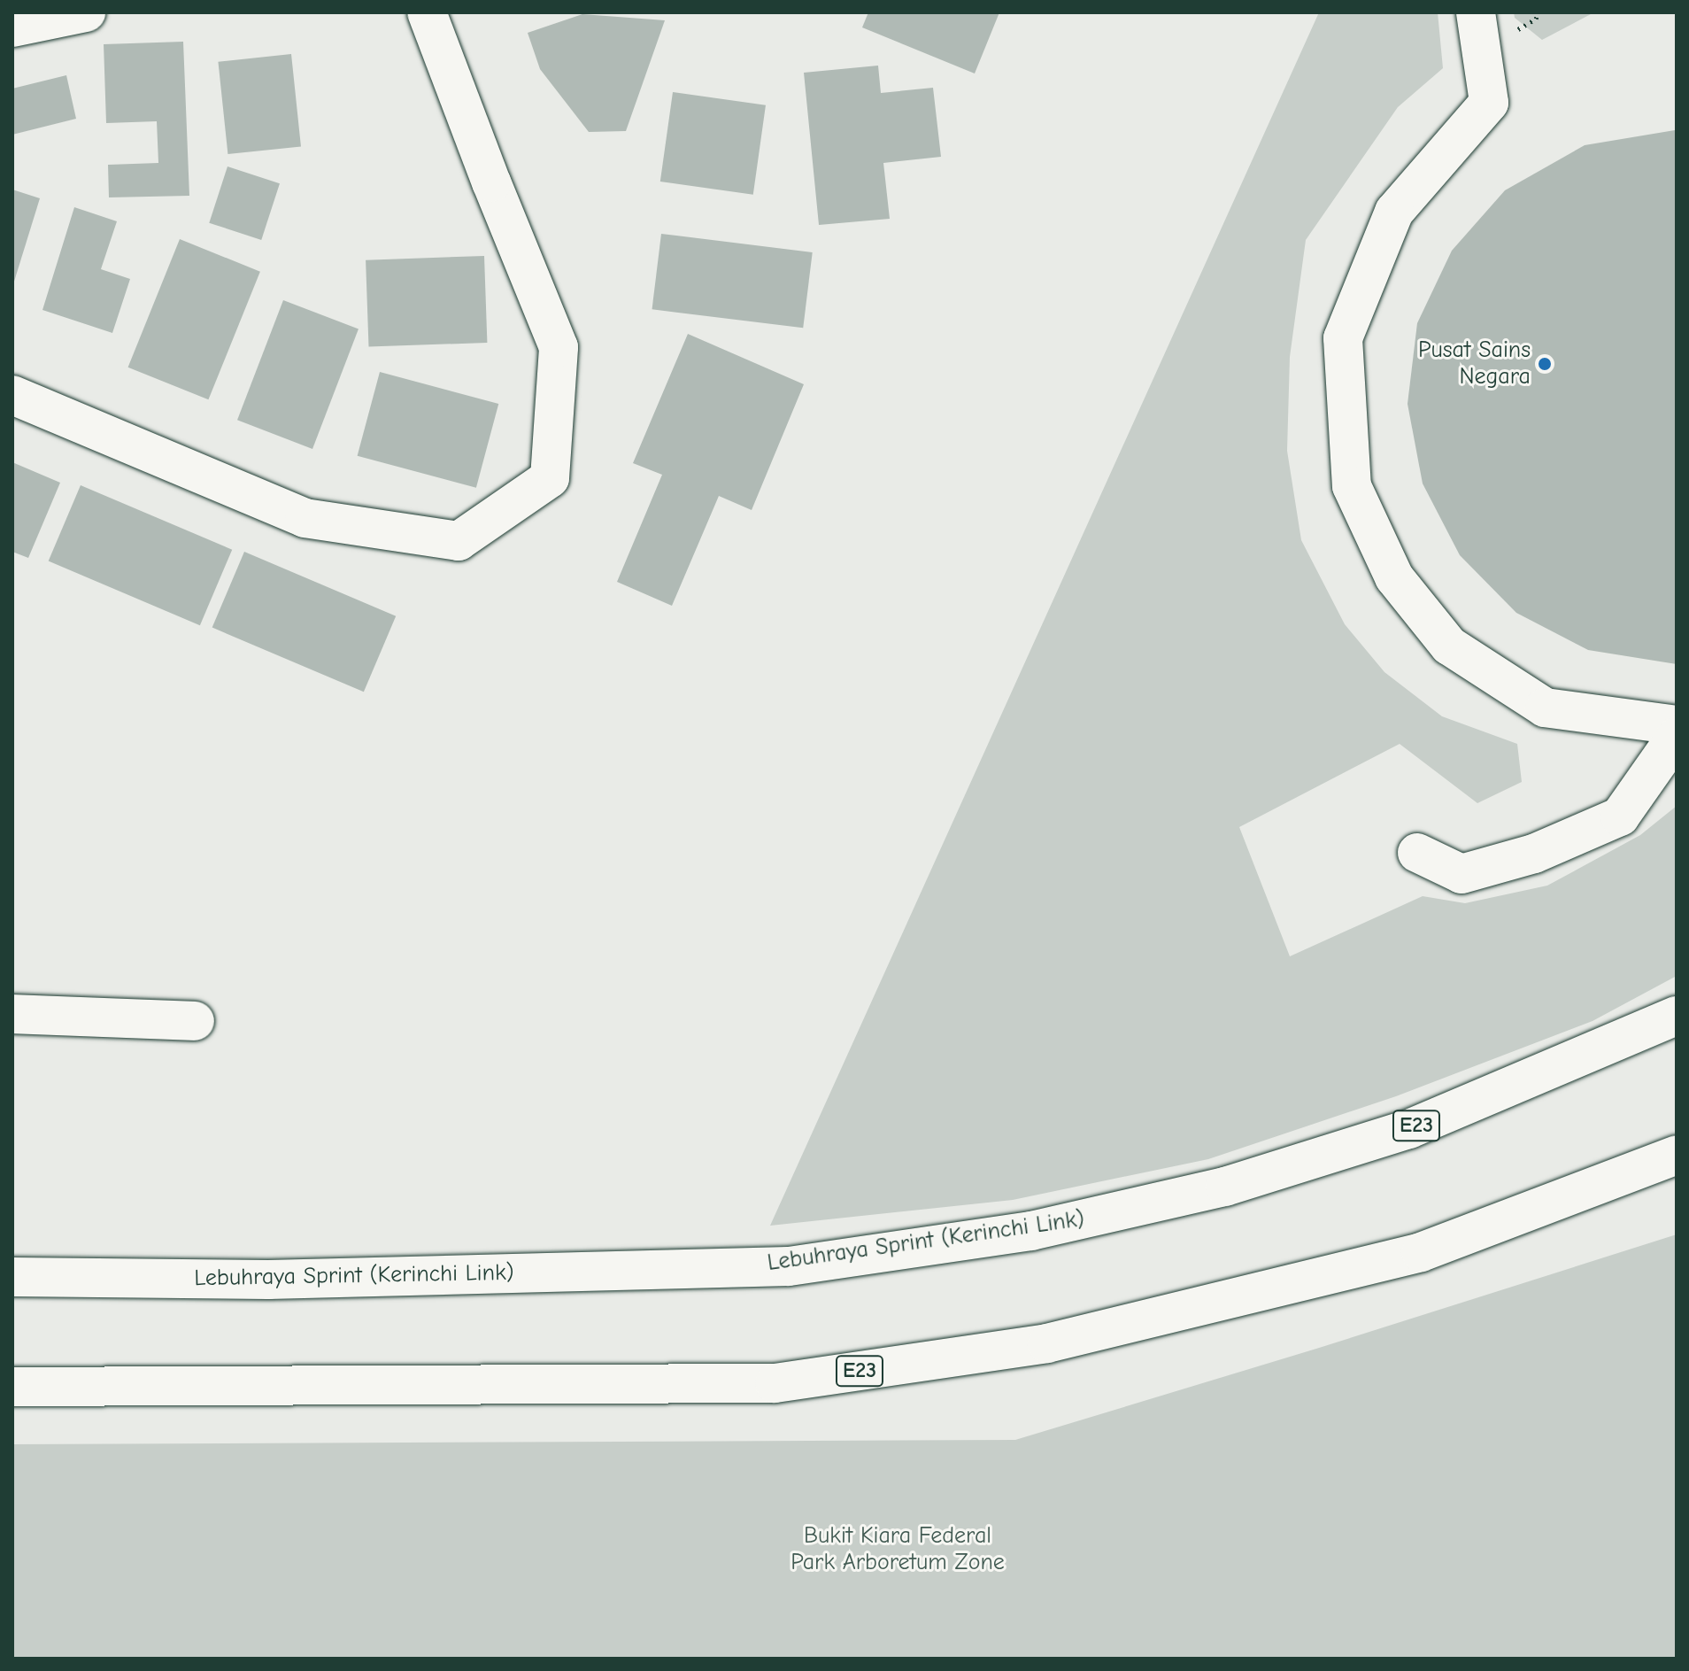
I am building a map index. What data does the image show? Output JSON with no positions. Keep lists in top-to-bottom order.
{
  "streets": {
    "main road": ["E23", "Lebuhraya Sprint (Kerinchi Link)"]
  },
  "parks": ["Bukit Kiara Federal Park Arboretum Zone"],
  "places": ["Pusat Sains Negara"]
}
